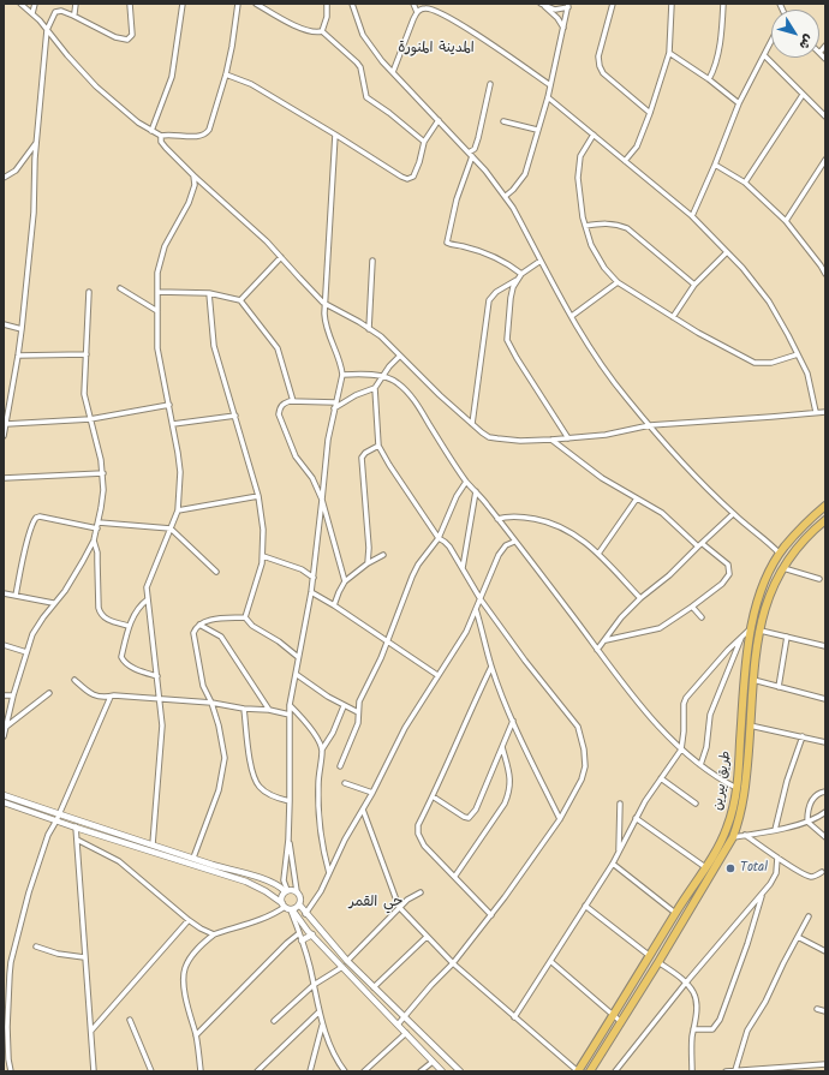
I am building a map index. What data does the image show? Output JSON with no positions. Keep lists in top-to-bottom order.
{
  "streets": {
    "main road": ["طريق بيرين"]
  },
  "districts": ["المدينة المنورة", "حي القمر"],
  "places": ["Total"],
  "north": "bottom right"
}
